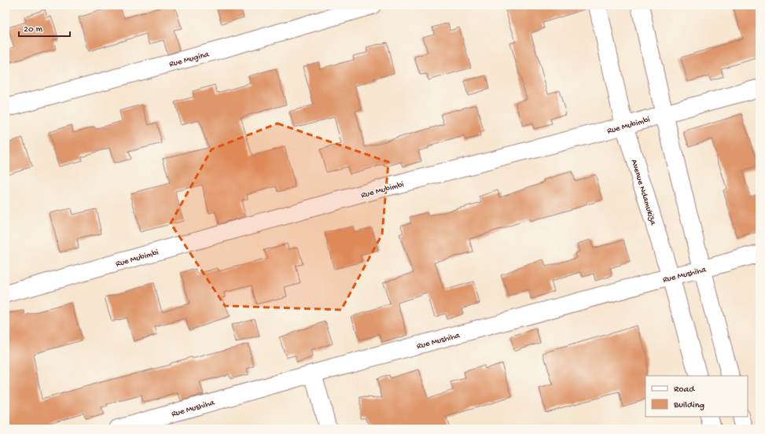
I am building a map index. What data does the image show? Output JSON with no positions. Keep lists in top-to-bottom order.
{
  "streets": {
    "street": [
      "Rue Mugina",
      "Rue Mubimbi",
      "Avenue Ndamukiza",
      "Rue Mushiha"
    ]
  },
  "crossings": [
    ["Rue Mubimbi", "Avenue Ndamukiza"],
    ["Avenue Ndamukiza", "Rue Mushiha"]
  ],
  "legend": ["Road", "Building"],
  "scale_bar": "20 m"
}
